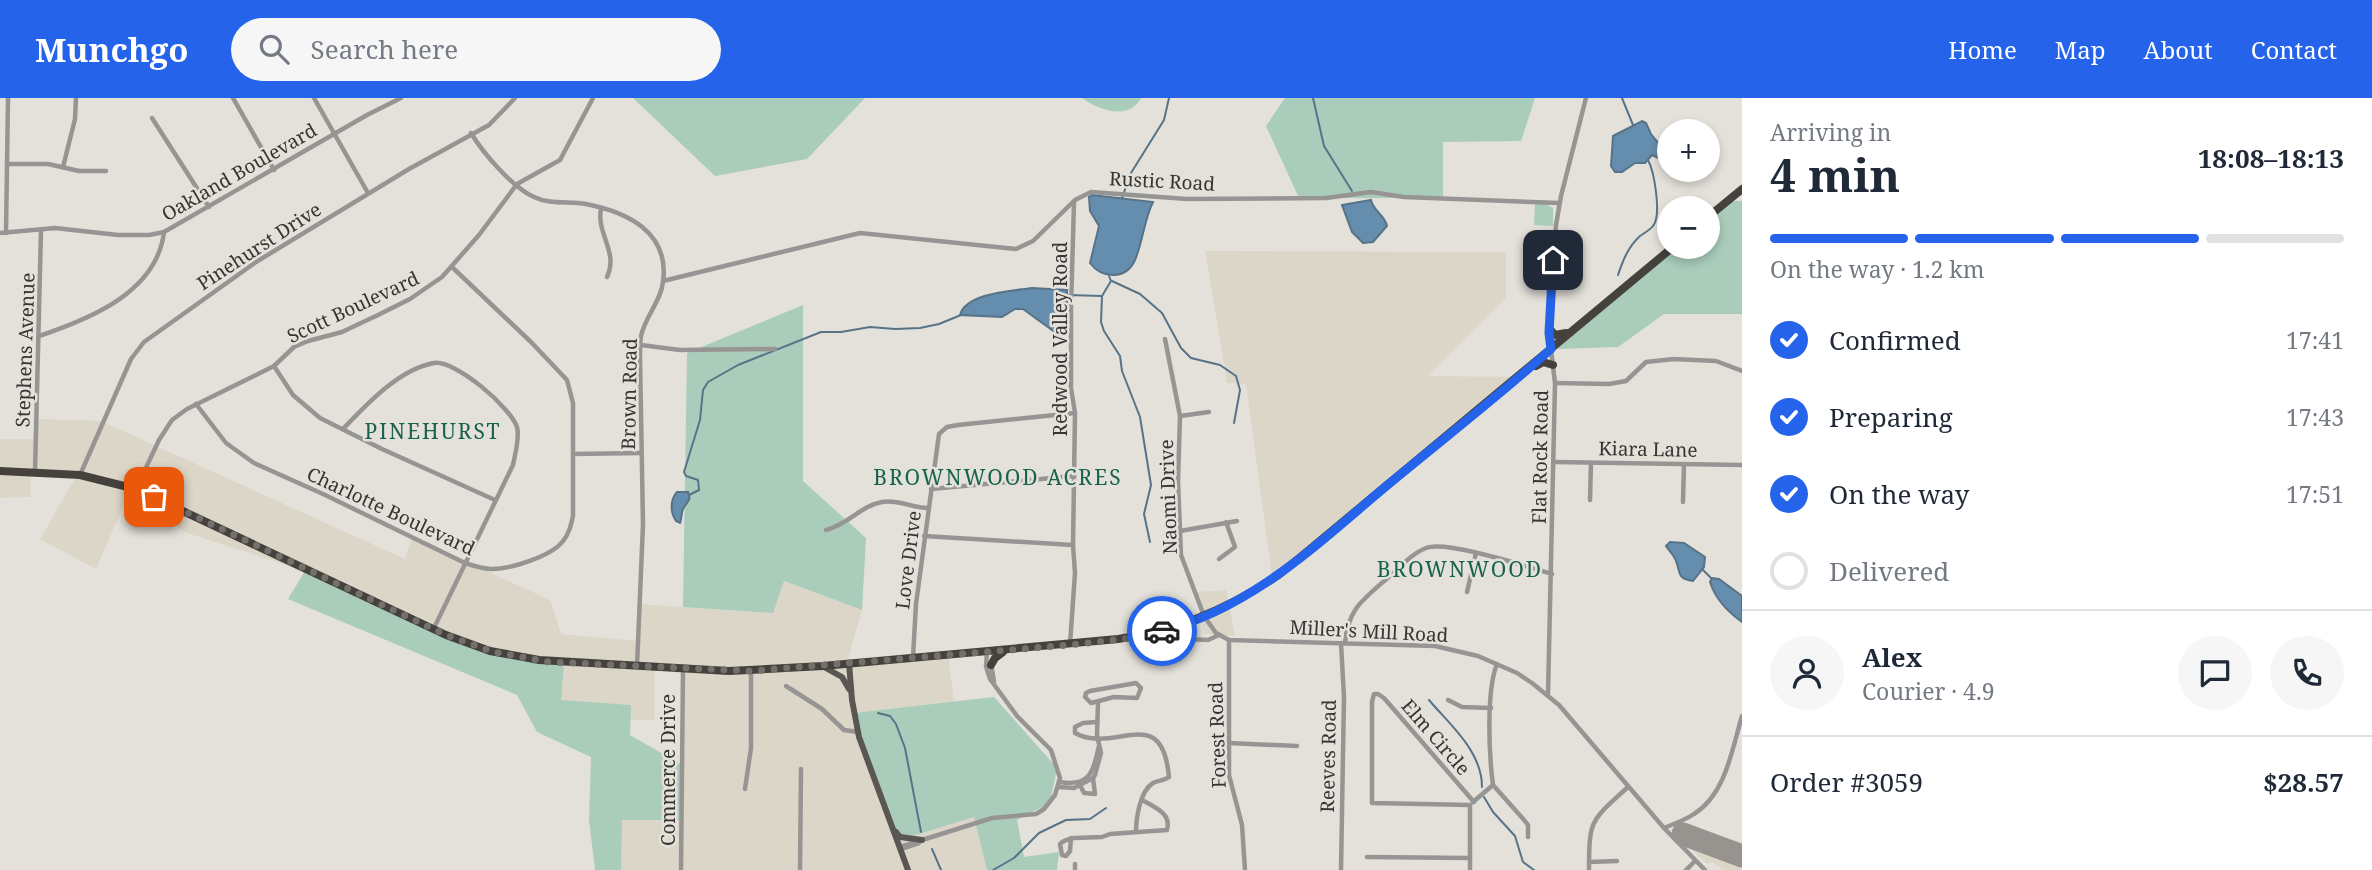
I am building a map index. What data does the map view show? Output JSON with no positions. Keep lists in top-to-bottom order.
{
  "streets": {
    "street": [
      "Oakland Boulevard",
      "Rustic Road",
      "Pinehurst Drive",
      "Scott Boulevard",
      "Redwood Valley Road",
      "Stephens Avenue",
      "Brown Road",
      "Kiara Lane",
      "Flat Rock Road",
      "Naomi Drive",
      "Charlotte Boulevard",
      "Love Drive",
      "Miller's Mill Road",
      "Forest Road",
      "Elm Circle",
      "Reeves Road",
      "Commerce Drive"
    ]
  },
  "crossings": [
    ["Oakland Boulevard", "Stephens Avenue"],
    ["Rustic Road", "Redwood Valley Road"],
    ["Rustic Road", "Flat Rock Road"],
    ["Pinehurst Drive", "Brown Road"],
    ["Scott Boulevard", "Brown Road"],
    ["Scott Boulevard", "Charlotte Boulevard"],
    ["Redwood Valley Road", "Love Drive"],
    ["Kiara Lane", "Flat Rock Road"],
    ["Flat Rock Road", "Miller's Mill Road"],
    ["Flat Rock Road", "Reeves Road"],
    ["Naomi Drive", "Miller's Mill Road"],
    ["Miller's Mill Road", "Forest Road"],
    ["Miller's Mill Road", "Reeves Road"]
  ],
  "districts": ["PINEHURST", "BROWNWOOD ACRES", "BROWNWOOD"],
  "page": {
    "header": "Munchgo",
    "search": "Search here",
    "nav": [
      "Home",
      "Map",
      "About",
      "Contact"
    ],
    "heading": ["4 min", "Arriving in", "18:08–18:13"],
    "panel": [
      "Alex",
      "Courier · 4.9",
      "Order #3059",
      "$28.57"
    ],
    "map_buttons": ["+", "−"],
    "bar": "On the way · 1.2 km",
    "list": [
      ["Confirmed", "17:41"],
      ["Preparing", "17:43"],
      ["On the way", "17:51"],
      "Delivered"
    ]
  }
}
